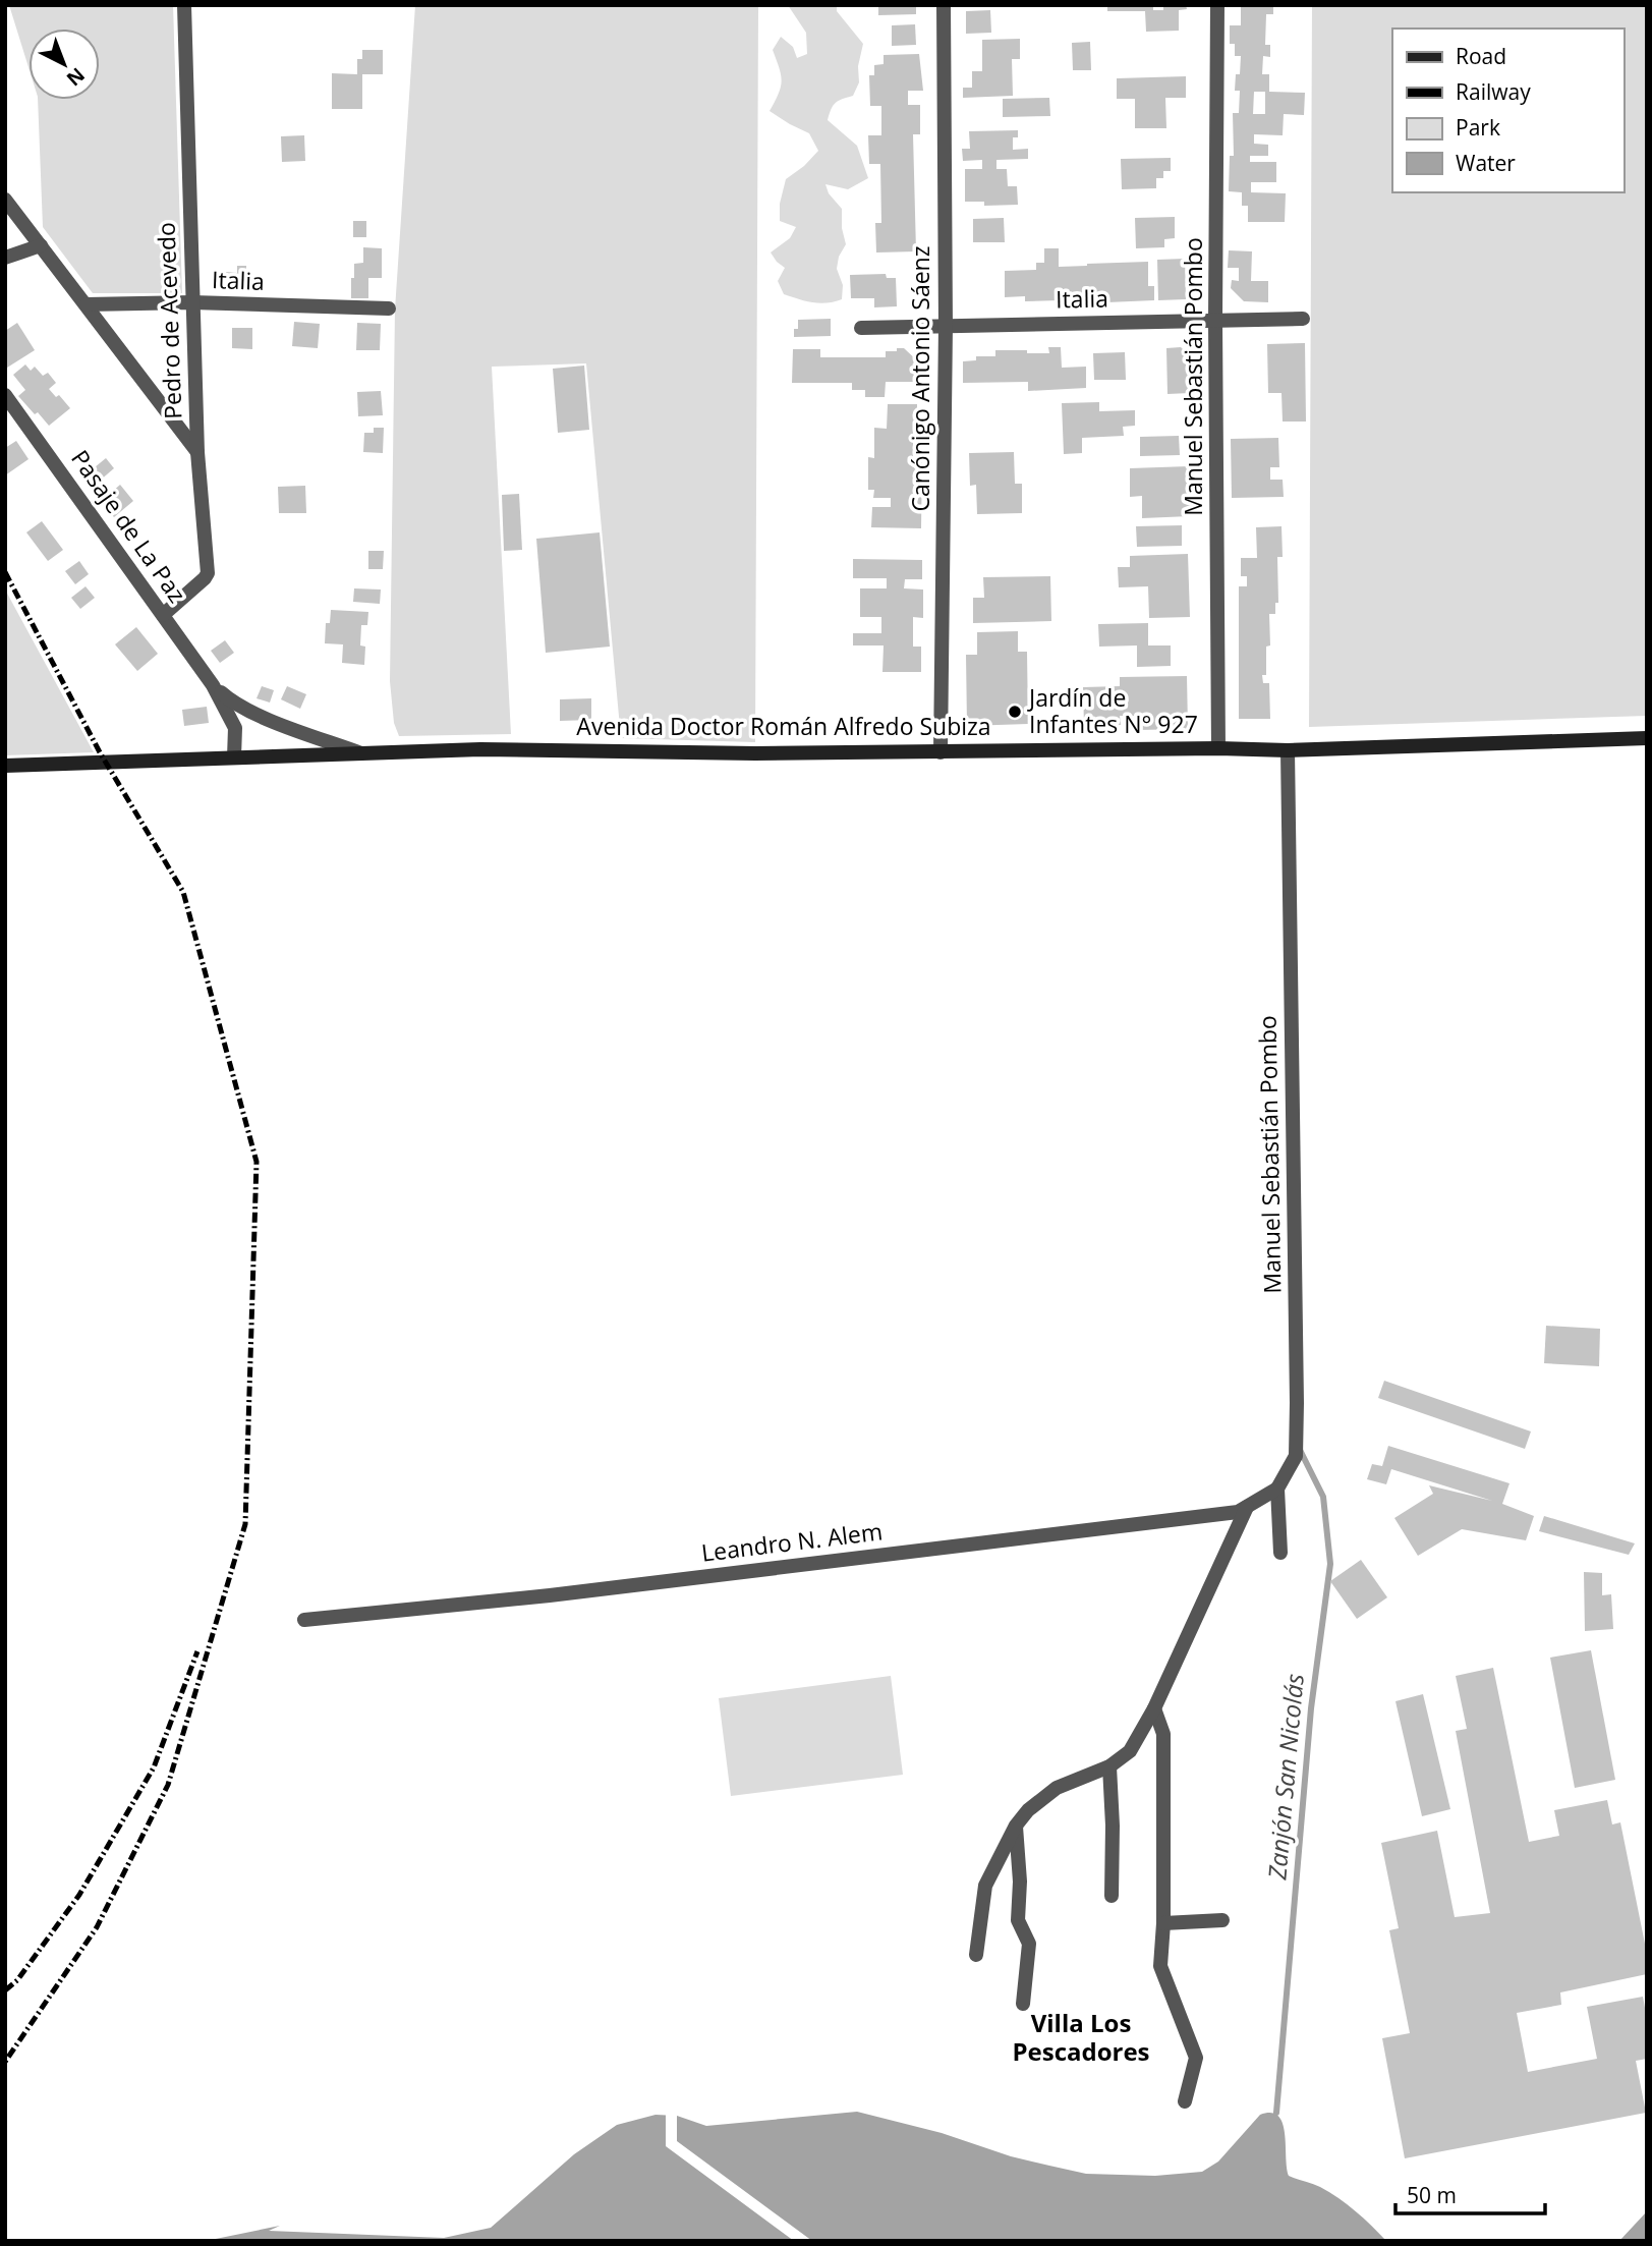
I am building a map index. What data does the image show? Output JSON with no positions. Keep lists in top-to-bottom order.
{
  "streets": {
    "main road": ["Avenida Doctor Román Alfredo Subiza"],
    "street": [
      "Italia",
      "Pedro de Acevedo",
      "Manuel Sebastián Pombo",
      "Canónigo Antonio Sáenz",
      "Pasaje de La Paz",
      "Leandro N. Alem"
    ]
  },
  "crossings": [
    ["Italia", "Pedro de Acevedo"],
    ["Italia", "Manuel Sebastián Pombo"],
    ["Italia", "Canónigo Antonio Sáenz"],
    ["Pedro de Acevedo", "Pasaje de La Paz"],
    ["Manuel Sebastián Pombo", "Avenida Doctor Román Alfredo Subiza"],
    ["Manuel Sebastián Pombo", "Leandro N. Alem"],
    ["Canónigo Antonio Sáenz", "Avenida Doctor Román Alfredo Subiza"],
    ["Pasaje de La Paz", "Avenida Doctor Román Alfredo Subiza"]
  ],
  "districts": ["Villa Los Pescadores"],
  "water": ["Zanjón San Nicolás"],
  "places": ["Jardín de Infantes N° 927"],
  "legend": [
    "Road",
    "Railway",
    "Park",
    "Water"
  ],
  "scale_bar": "50 m",
  "north": "bottom right"
}
